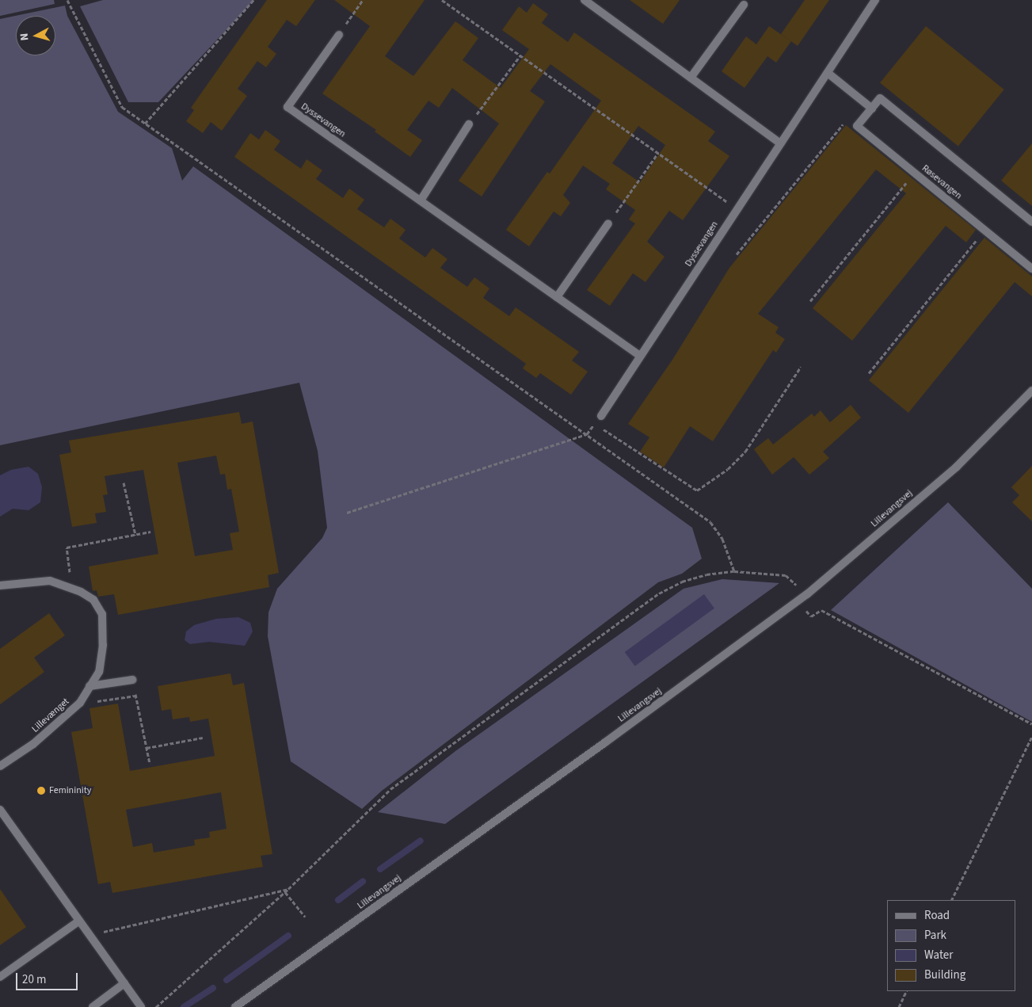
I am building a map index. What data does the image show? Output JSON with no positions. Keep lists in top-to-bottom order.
{
  "streets": {
    "street": [
      "Dyssevangen",
      "Røsevangen",
      "Lillevangsvej",
      "Lillevænget"
    ]
  },
  "places": ["Femininity"],
  "legend": [
    "Road",
    "Park",
    "Water",
    "Building"
  ],
  "scale_bar": "20 m",
  "north": "left"
}
